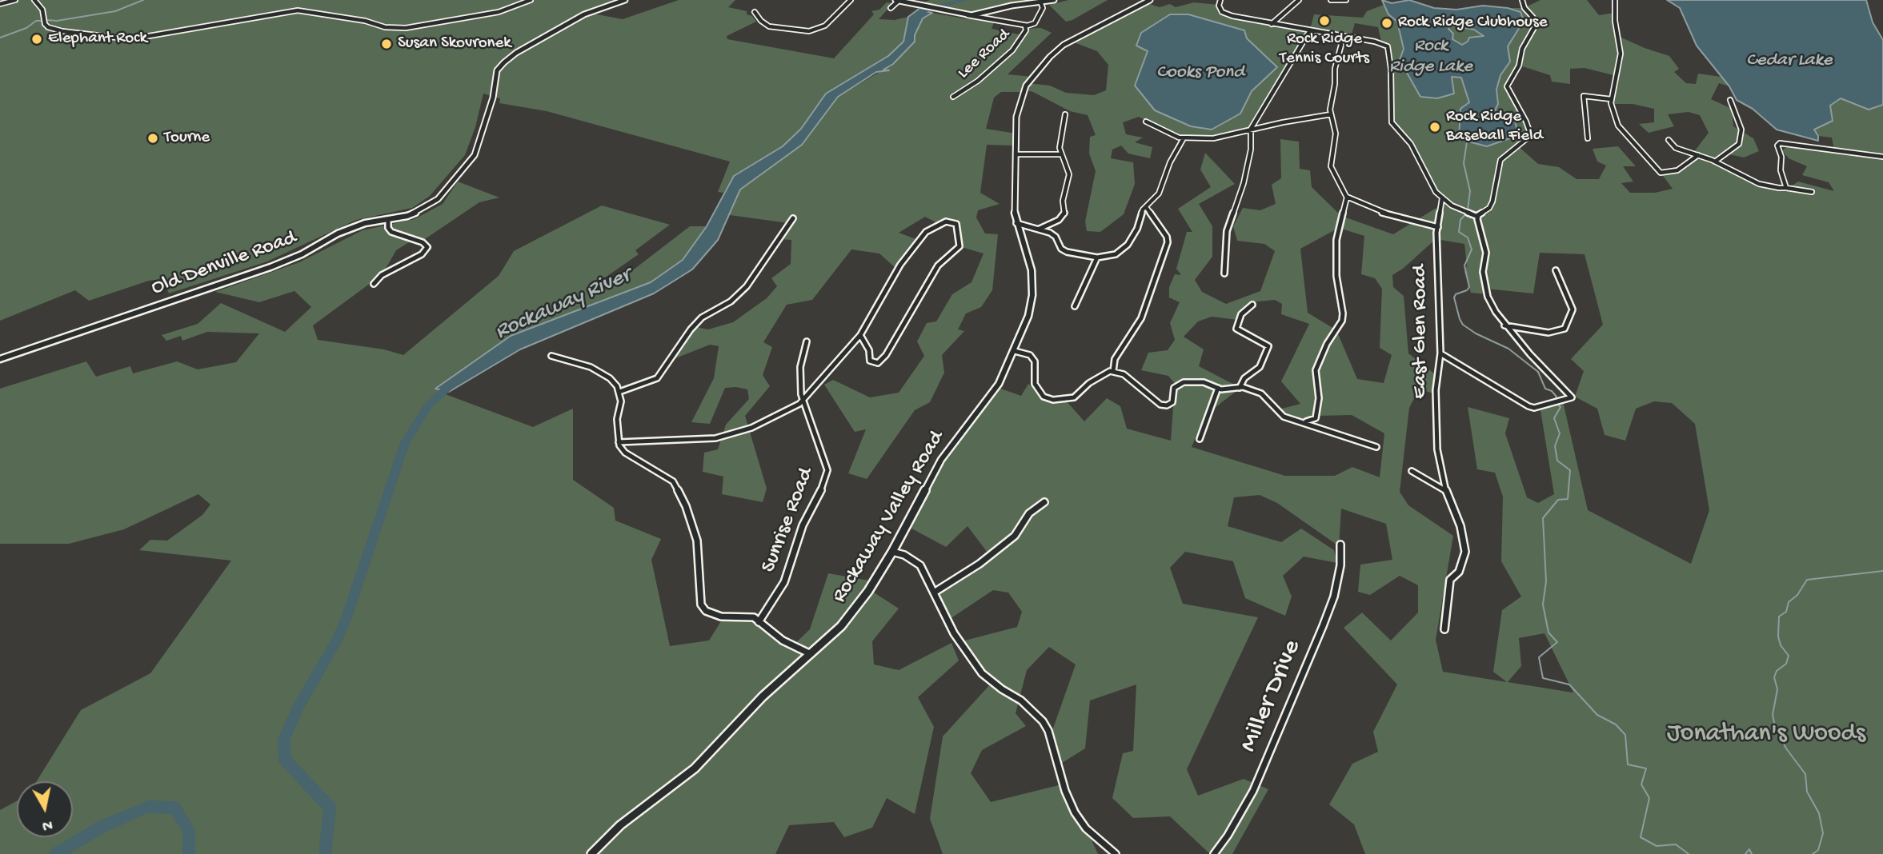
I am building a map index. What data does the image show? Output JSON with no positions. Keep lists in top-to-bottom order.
{
  "streets": {
    "street": [
      "Lee Road",
      "Old Denville Road",
      "East Glen Road",
      "Rockaway Valley Road",
      "Sunrise Road",
      "Miller Drive"
    ]
  },
  "water": [
    "Rock Ridge Lake",
    "Cedar Lake",
    "Cooks Pond",
    "Rockaway River"
  ],
  "parks": ["Jonathan's Woods"],
  "places": [
    "Rock Ridge Tennis Courts",
    "Rock Ridge Clubhouse",
    "Elephant Rock",
    "Susan Skovronek",
    "Rock Ridge Baseball Field",
    "Tourne"
  ],
  "north": "bottom"
}
